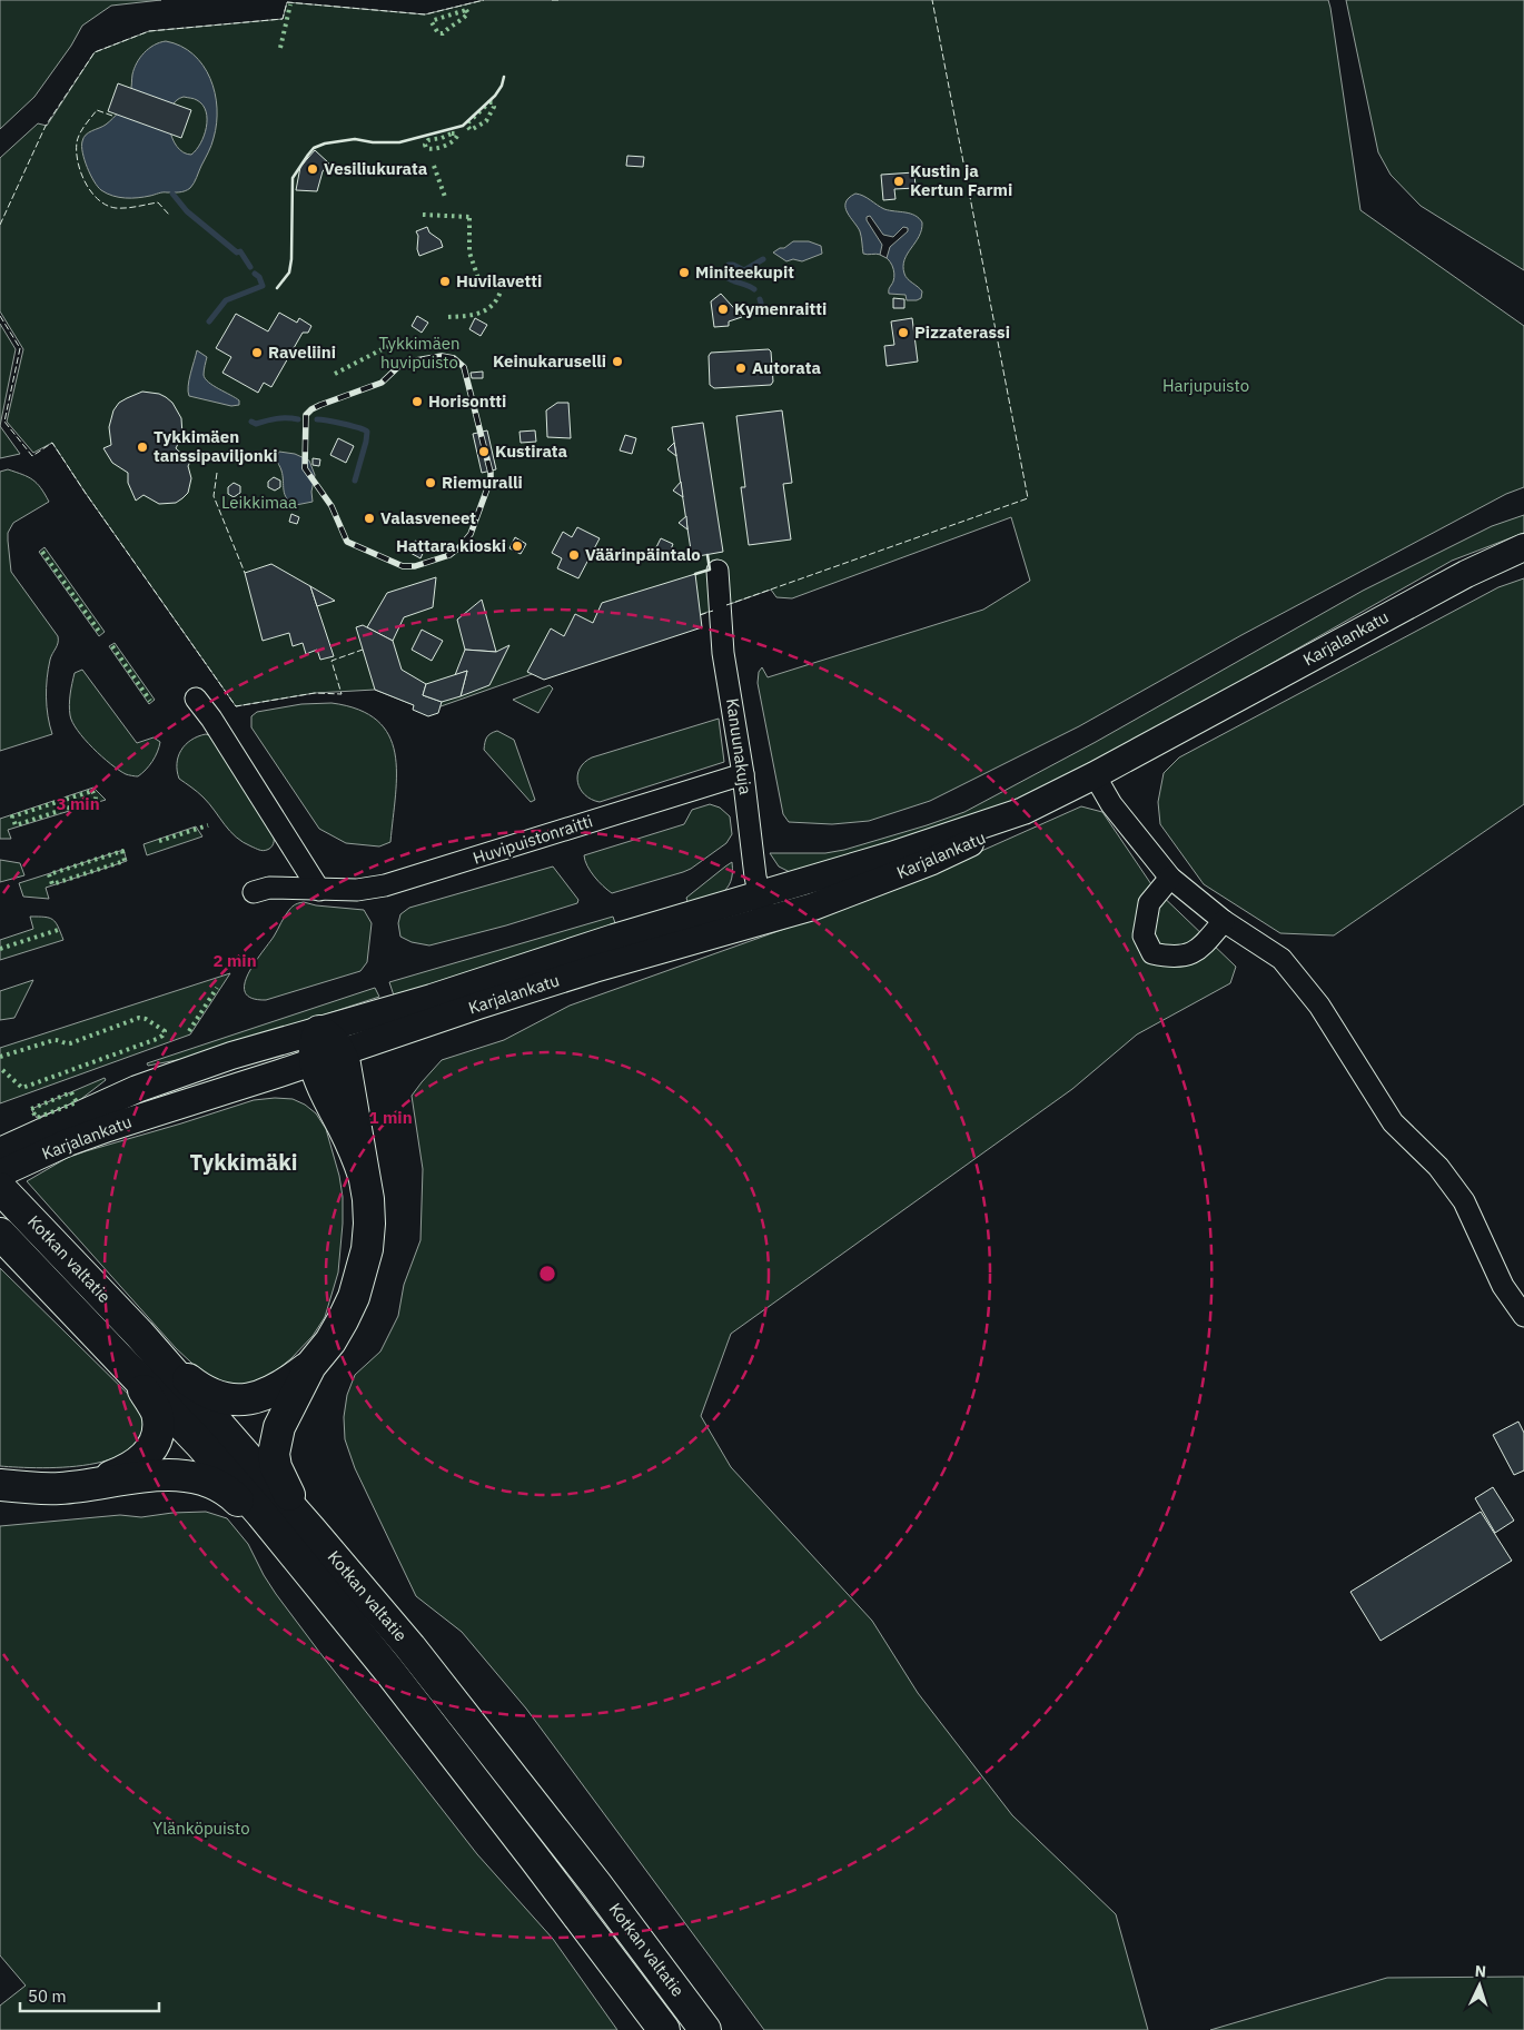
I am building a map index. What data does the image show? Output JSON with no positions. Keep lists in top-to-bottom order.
{
  "streets": {
    "highway": ["Kotkan valtatie"],
    "main road": ["Karjalankatu"],
    "street": ["Kanuunakuja", "Huvipuistonraitti"]
  },
  "crossings": [
    ["Karjalankatu", "Kanuunakuja"],
    ["Kanuunakuja", "Huvipuistonraitti"]
  ],
  "districts": ["Tykkimäki"],
  "parks": [
    "Tykkimäen huvipuisto",
    "Harjupuisto",
    "Leikkimaa",
    "Ylänköpuisto"
  ],
  "places": [
    "Vesiliukurata",
    "Kustin ja Kertun Farmi",
    "Miniteekupit",
    "Huvilavetti",
    "Kymenraitti",
    "Pizzaterassi",
    "Raveliini",
    "Keinukaruselli",
    "Autorata",
    "Horisontti",
    "Tykkimäen tanssipaviljonki",
    "Kustirata",
    "Riemuralli",
    "Valasveneet",
    "Hattara kioski",
    "Väärinpäintalo"
  ],
  "scale_bar": "50 m",
  "north": "top",
  "rings": ["3 min", "2 min", "1 min"]
}
